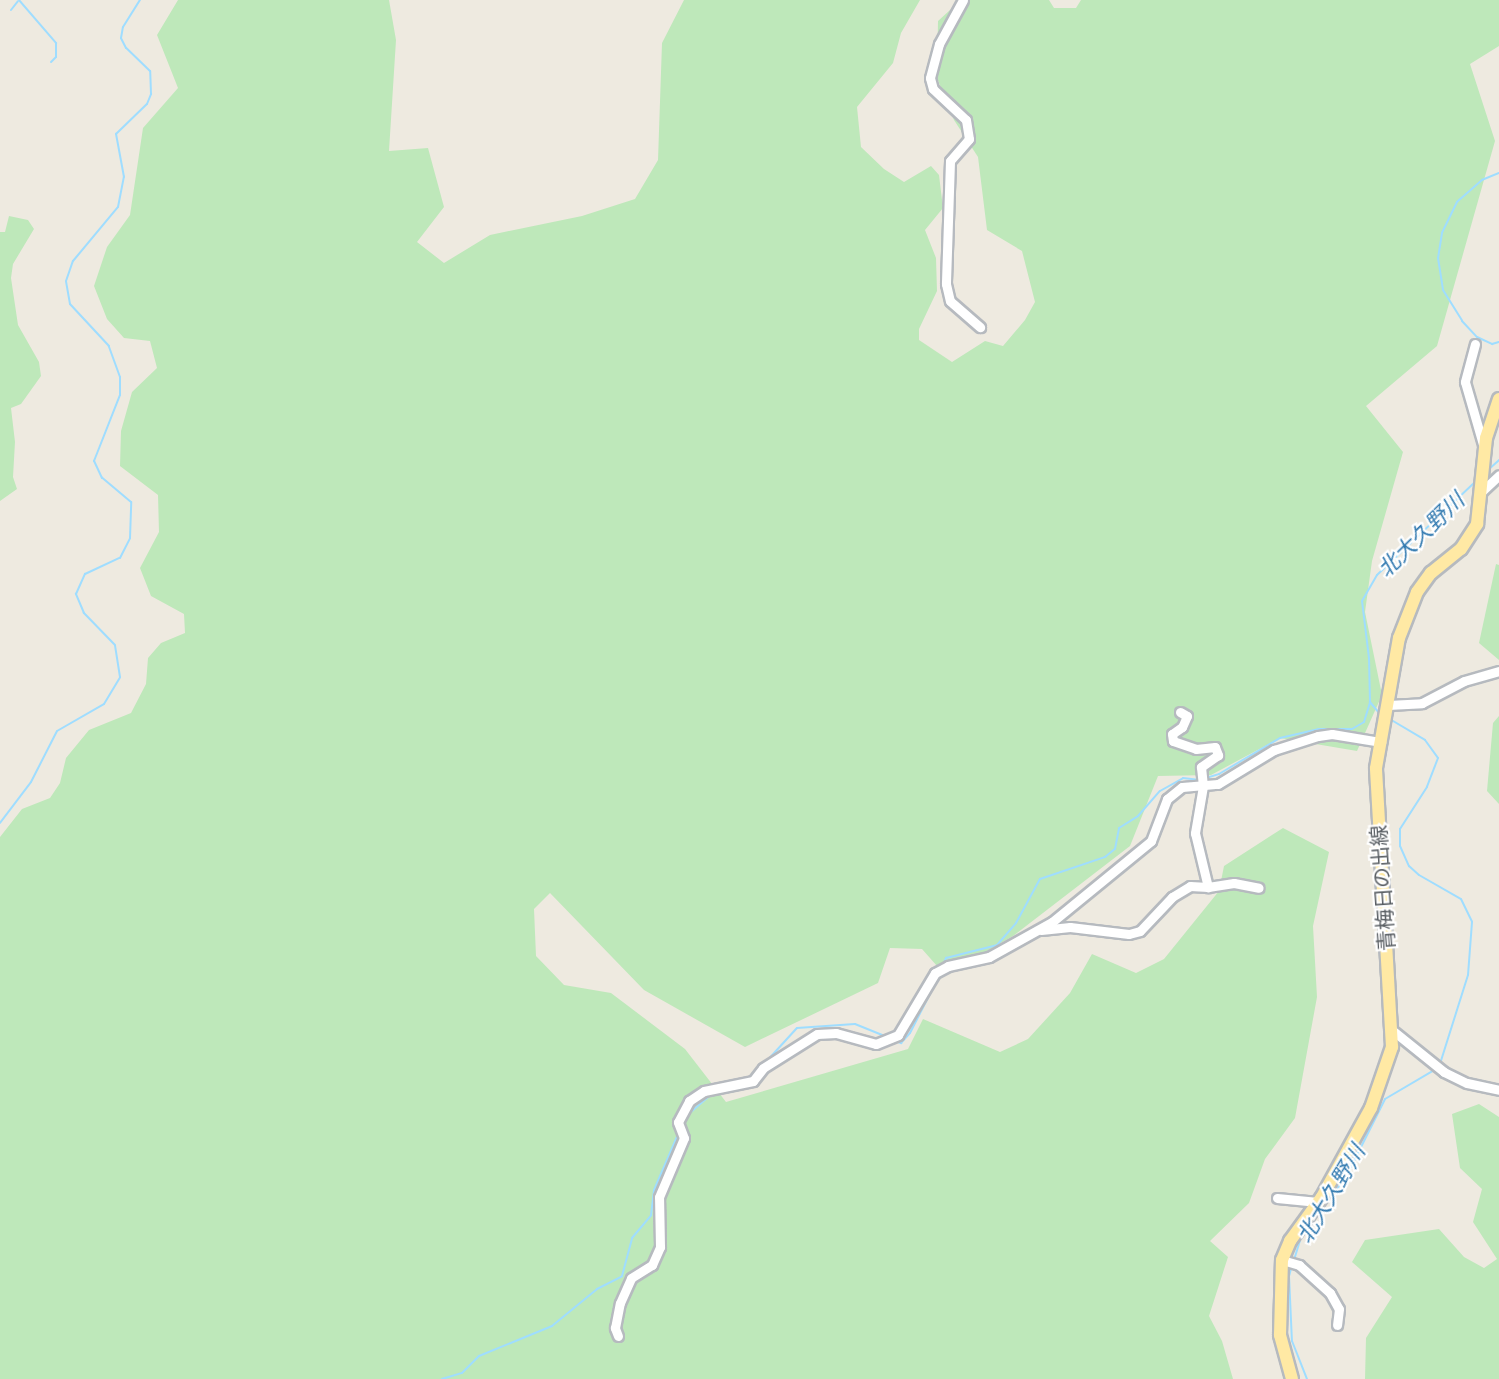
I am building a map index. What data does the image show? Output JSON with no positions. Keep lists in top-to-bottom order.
{
  "streets": {
    "main road": ["青梅日の出線"]
  },
  "water": ["北大久野川"]
}
